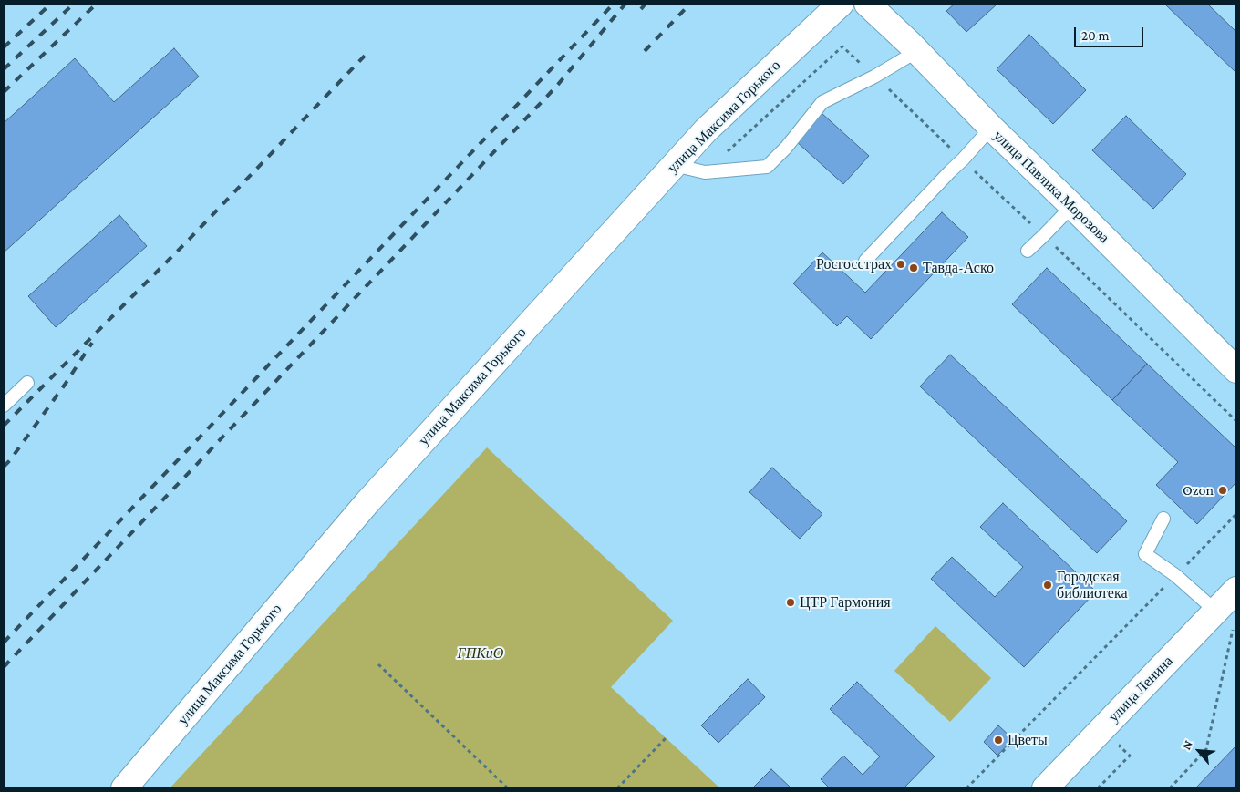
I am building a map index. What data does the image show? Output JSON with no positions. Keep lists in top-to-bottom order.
{
  "streets": {
    "street": ["улица Максима Горького", "улица Павлика Морозова", "улица Ленина"]
  },
  "parks": ["ГПКиО"],
  "places": [
    "Росгосстрах",
    "Тавда-Аско",
    "Ozon",
    "Городская библиотека",
    "ЦТР Гармония",
    "Цветы"
  ],
  "scale_bar": "20 m",
  "north": "top left"
}
